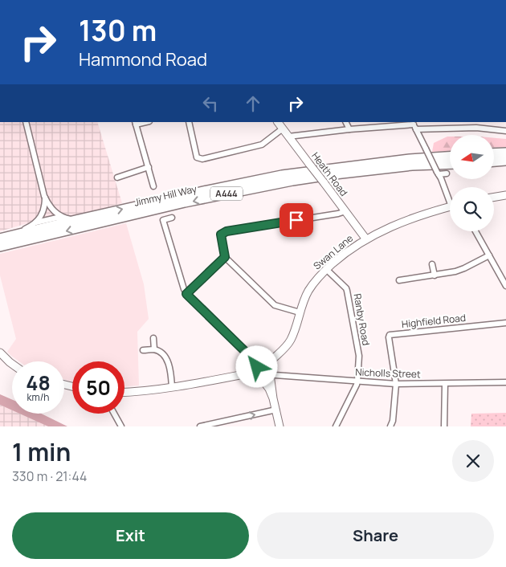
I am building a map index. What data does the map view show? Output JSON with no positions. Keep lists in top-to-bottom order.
{
  "streets": {
    "highway": ["A444", "Jimmy Hill Way"],
    "main road": ["Heath Road", "Swan Lane"],
    "street": ["Ranby Road", "Highfield Road", "Nicholls Street"]
  },
  "crossings": [
    ["Heath Road", "Swan Lane"],
    ["Swan Lane", "Ranby Road"],
    ["Ranby Road", "Nicholls Street"],
    ["Highfield Road", "Nicholls Street"]
  ],
  "north": "left",
  "page": {
    "turn": ["130 m", "Hammond Road"],
    "speed": "48 km/h",
    "limit": "50",
    "heading": ["1 min", "330 m · 21:44"],
    "buttons": ["Exit", "Share"]
  }
}
